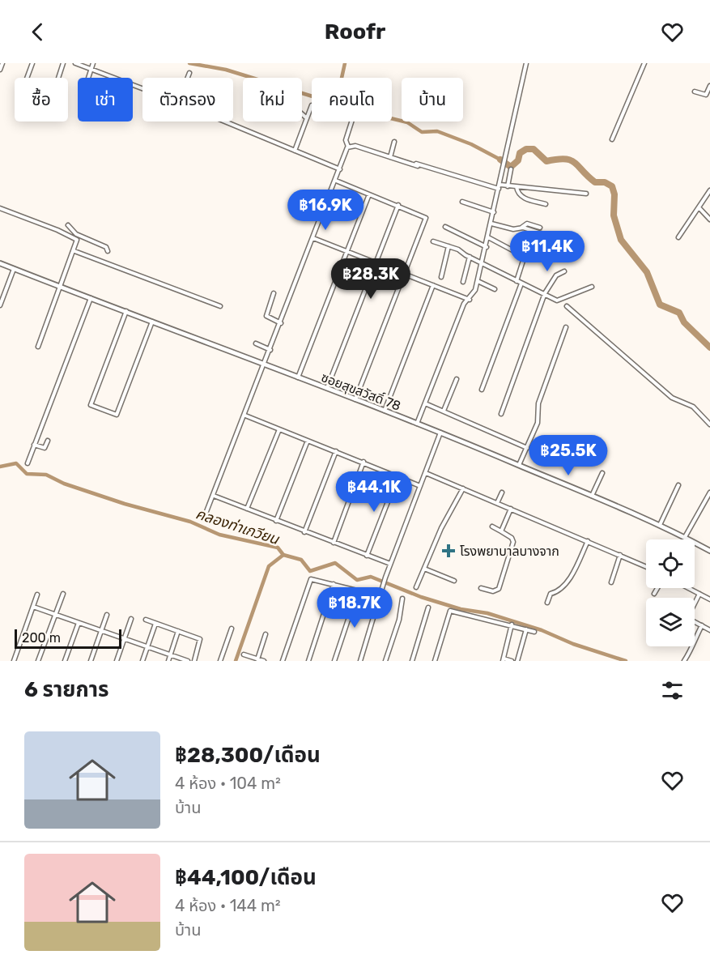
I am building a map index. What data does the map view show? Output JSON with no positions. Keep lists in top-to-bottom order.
{
  "streets": {
    "street": ["ซอยสุขสวัสดิ์ 78"]
  },
  "water": ["คลองท่าเกวียน"],
  "places": {
    "health": ["โรงพยาบาลบางจาก"]
  },
  "scale_bar": "200 m",
  "page": {
    "header": "Roofr",
    "chip": [
      "ซื้อ",
      "เช่า",
      "ตัวกรอง",
      "ใหม่",
      "คอนโด",
      "บ้าน"
    ],
    "price": [
      "฿16.9K",
      "฿11.4K",
      "฿28.3K",
      "฿25.5K",
      "฿44.1K",
      "฿18.7K"
    ],
    "scale": "200 m",
    "heading": "6 รายการ",
    "list": [
      {
        "name": "฿28,300/เดือน",
        "note": "4 ห้อง · 104 m² · บ้าน"
      },
      {
        "name": "฿44,100/เดือน",
        "note": "4 ห้อง · 144 m² · บ้าน"
      }
    ]
  }
}
